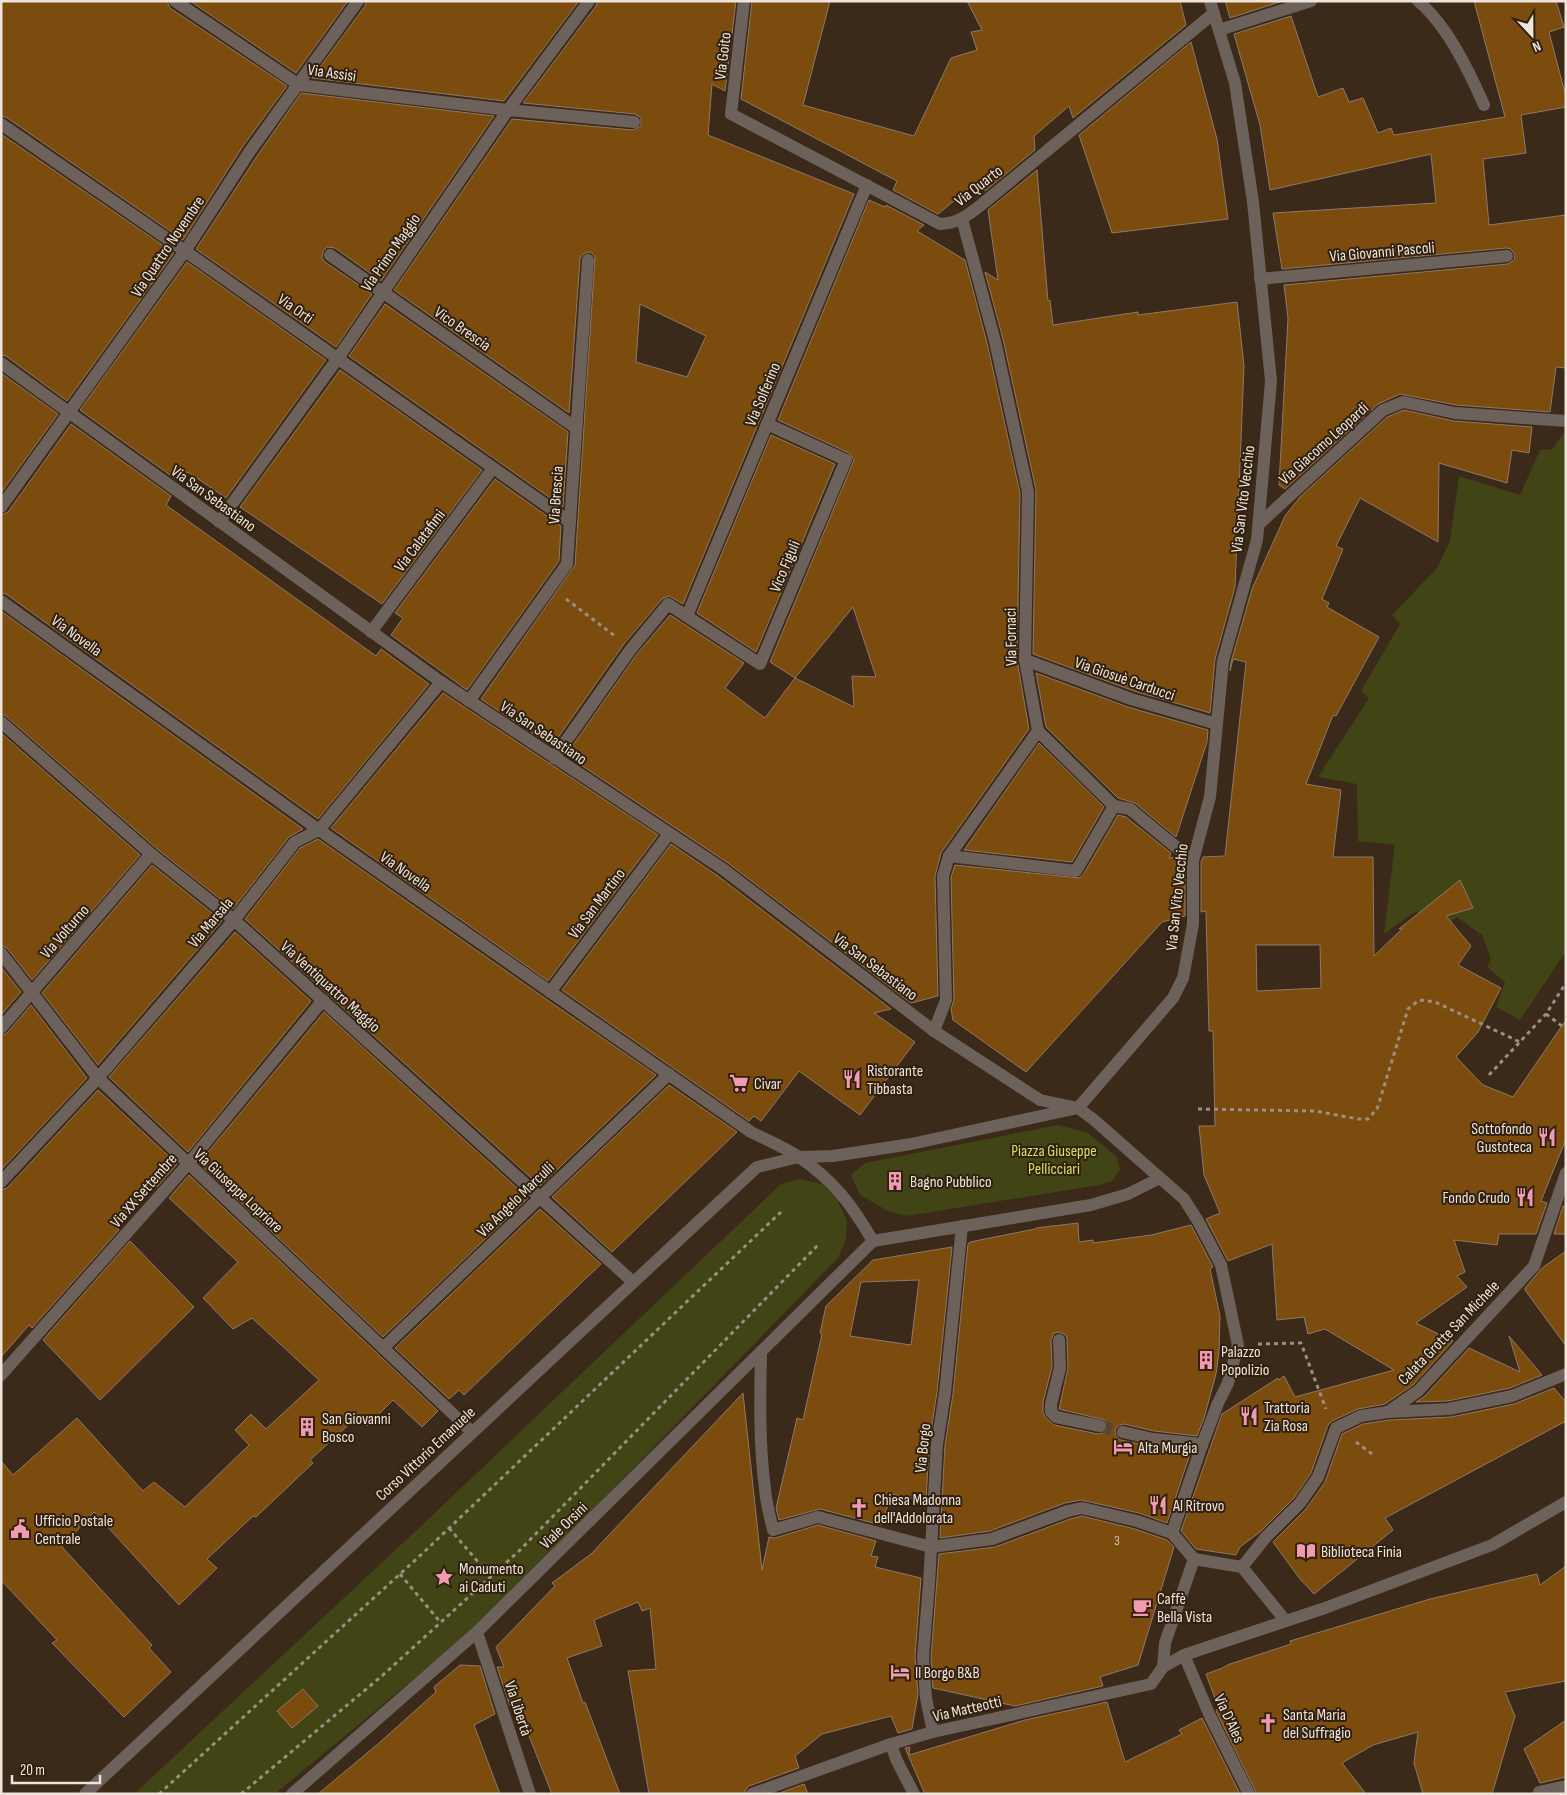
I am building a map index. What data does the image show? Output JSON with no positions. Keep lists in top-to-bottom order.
{
  "streets": {
    "street": [
      "Via Goito",
      "Via Assisi",
      "Via Quarto",
      "Via Quattro Novembre",
      "Via Giovanni Pascoli",
      "Via Primo Maggio",
      "Via Orti",
      "Vico Brescia",
      "Via Solferino",
      "Via Giacomo Leopardi",
      "Via Brescia",
      "Via San Sebastiano",
      "Via San Vito Vecchio",
      "Via Calatafimi",
      "Vico Figuli",
      "Via Novella",
      "Via Fornaci",
      "Via Giosuè Carducci",
      "Via San Martino",
      "Via Marsala",
      "Via Volturno",
      "Via Ventiquattro Maggio",
      "Via XX Settembre",
      "Via Giuseppe Lopriore",
      "Via Angelo Marculli",
      "Calata Grotte San Michele",
      "Via Borgo",
      "Corso Vittorio Emanuele",
      "Viale Orsini",
      "Via Libertà",
      "Via Matteotti",
      "Via D'Ales"
    ]
  },
  "crossings": [
    ["Via Goito", "Via Quarto"],
    ["Via Assisi", "Via Quattro Novembre"],
    ["Via Assisi", "Via Primo Maggio"],
    ["Via Quarto", "Via Solferino"],
    ["Via Quarto", "Via San Vito Vecchio"],
    ["Via Quarto", "Via Fornaci"],
    ["Via Quattro Novembre", "Via Orti"],
    ["Via Quattro Novembre", "Via San Sebastiano"],
    ["Via Giovanni Pascoli", "Via San Vito Vecchio"],
    ["Via Primo Maggio", "Via Orti"],
    ["Via Primo Maggio", "Vico Brescia"],
    ["Via Primo Maggio", "Via San Sebastiano"],
    ["Via Orti", "Via Brescia"],
    ["Via Orti", "Via Calatafimi"],
    ["Vico Brescia", "Via Brescia"],
    ["Via Solferino", "Vico Figuli"],
    ["Via Giacomo Leopardi", "Via San Vito Vecchio"],
    ["Via Brescia", "Via San Sebastiano"],
    ["Via San Sebastiano", "Via San Vito Vecchio"],
    ["Via San Sebastiano", "Via Calatafimi"],
    ["Via San Sebastiano", "Via San Martino"],
    ["Via San Sebastiano", "Via Marsala"],
    ["Via San Vito Vecchio", "Via Giosuè Carducci"],
    ["Via Novella", "Via San Martino"],
    ["Via Novella", "Via Marsala"],
    ["Via Novella", "Via Angelo Marculli"],
    ["Via Novella", "Corso Vittorio Emanuele"],
    ["Via Novella", "Viale Orsini"],
    ["Via Fornaci", "Via Giosuè Carducci"],
    ["Via Marsala", "Via Ventiquattro Maggio"],
    ["Via Marsala", "Via Giuseppe Lopriore"],
    ["Via Volturno", "Via Ventiquattro Maggio"],
    ["Via Volturno", "Via Giuseppe Lopriore"],
    ["Via Ventiquattro Maggio", "Via XX Settembre"],
    ["Via Ventiquattro Maggio", "Via Angelo Marculli"],
    ["Via Ventiquattro Maggio", "Corso Vittorio Emanuele"],
    ["Via XX Settembre", "Via Giuseppe Lopriore"],
    ["Via Giuseppe Lopriore", "Via Angelo Marculli"],
    ["Via Giuseppe Lopriore", "Corso Vittorio Emanuele"],
    ["Via Borgo", "Via Matteotti"],
    ["Viale Orsini", "Via Libertà"],
    ["Via Matteotti", "Via D'Ales"]
  ],
  "parks": ["Piazza Giuseppe Pellicciari"],
  "places": {
    "restaurant": [
      "Ristorante Tibbasta",
      "Sottofondo Gustoteca",
      "Fondo Crudo",
      "Trattoria Zia Rosa",
      "Al Ritrovo"
    ],
    "supermarket": ["Civar"],
    "building": ["Bagno Pubblico", "Palazzo Popolizio", "San Giovanni Bosco"],
    "hotel": ["Alta Murgia", "Il Borgo B&B"],
    "church": ["Chiesa Madonna dell'Addolorata", "Santa Maria del Suffragio"],
    "public building": ["Ufficio Postale Centrale"],
    "library": ["Biblioteca Finia"],
    "place": ["Monumento ai Caduti"],
    "cafe": ["Caffè Bella Vista"]
  },
  "house_numbers": ["3"],
  "scale_bar": "20 m",
  "north": "bottom"
}
